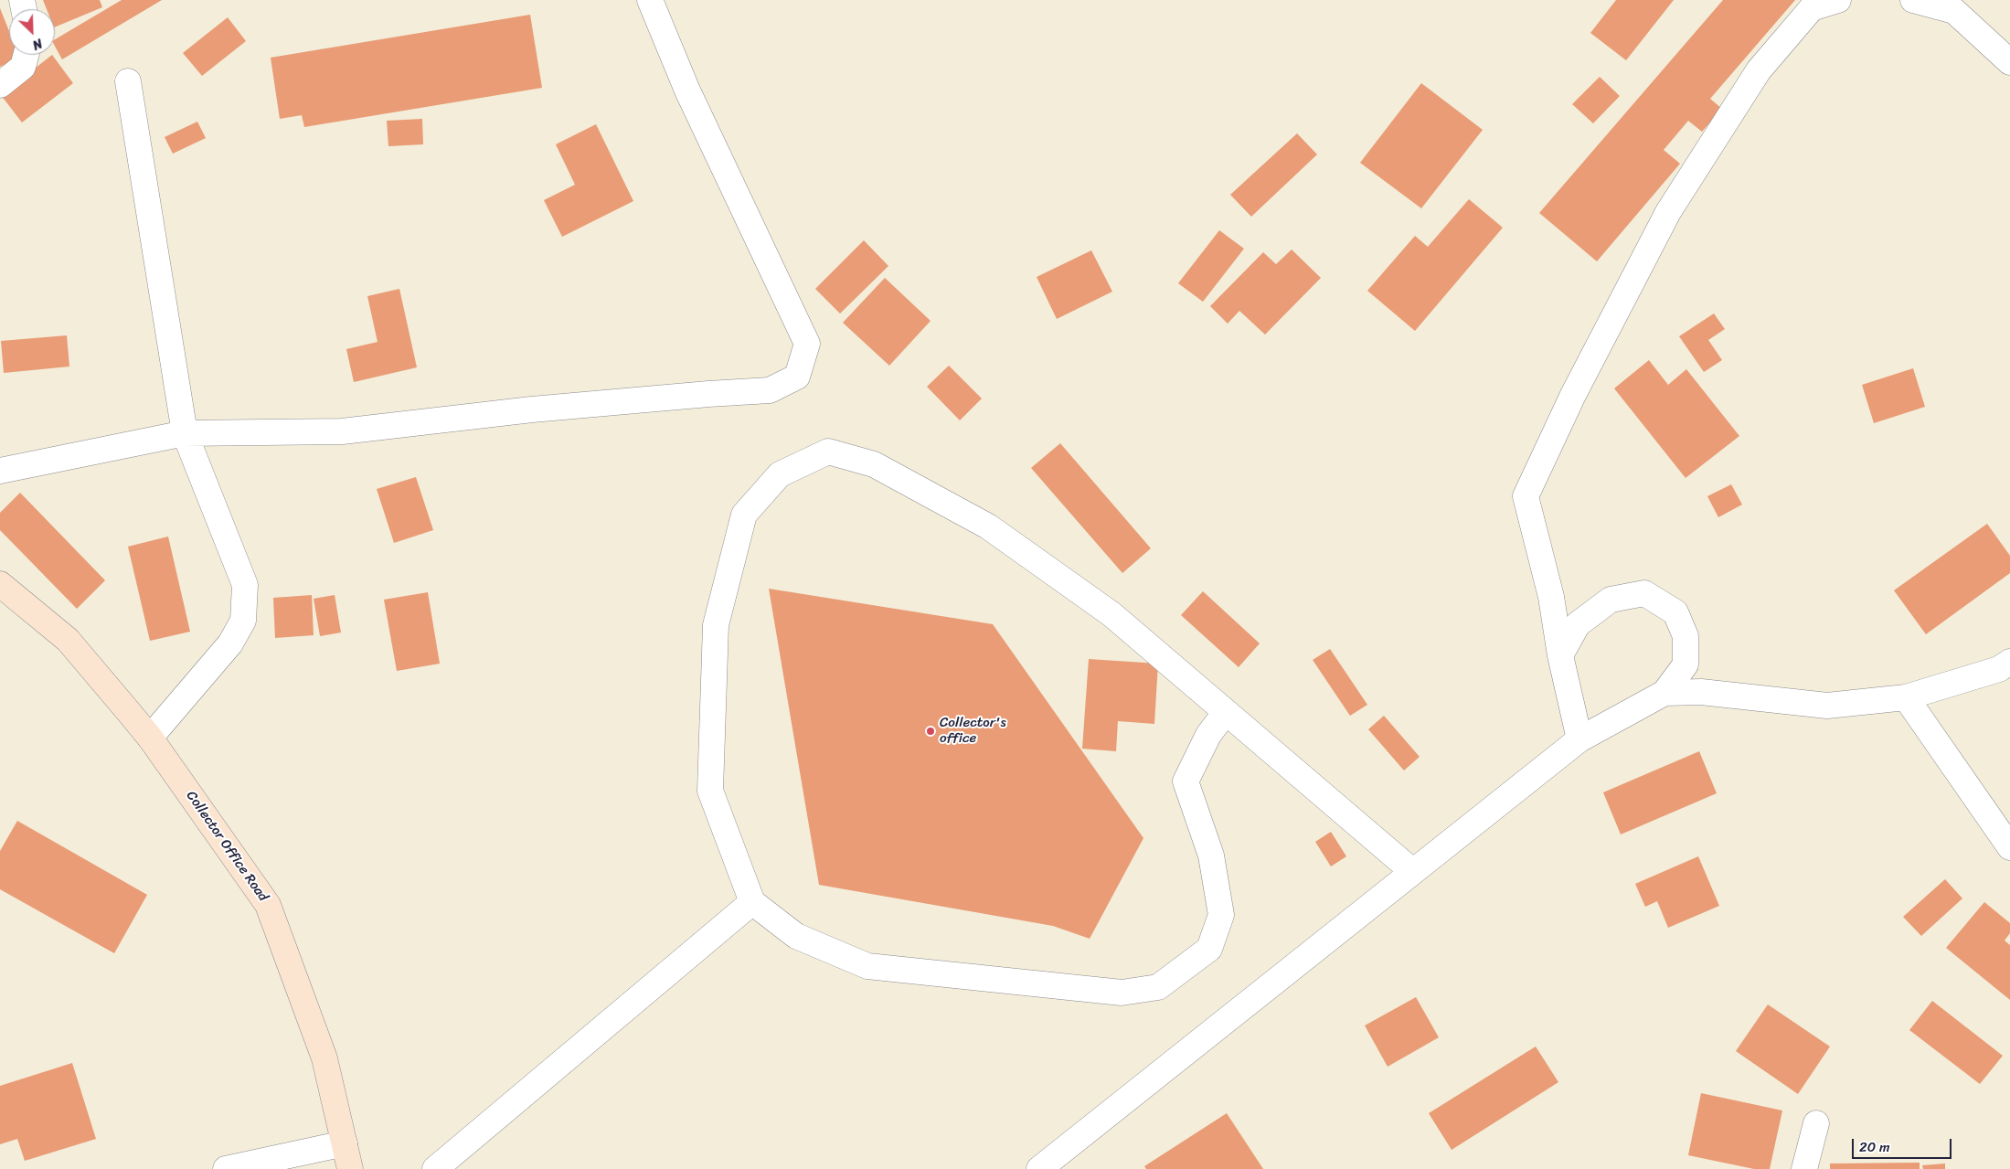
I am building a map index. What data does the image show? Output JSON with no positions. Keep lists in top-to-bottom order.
{
  "streets": {
    "main road": ["Collector Office Road"]
  },
  "places": ["Collector's office"],
  "scale_bar": "20 m",
  "north": "bottom right"
}
